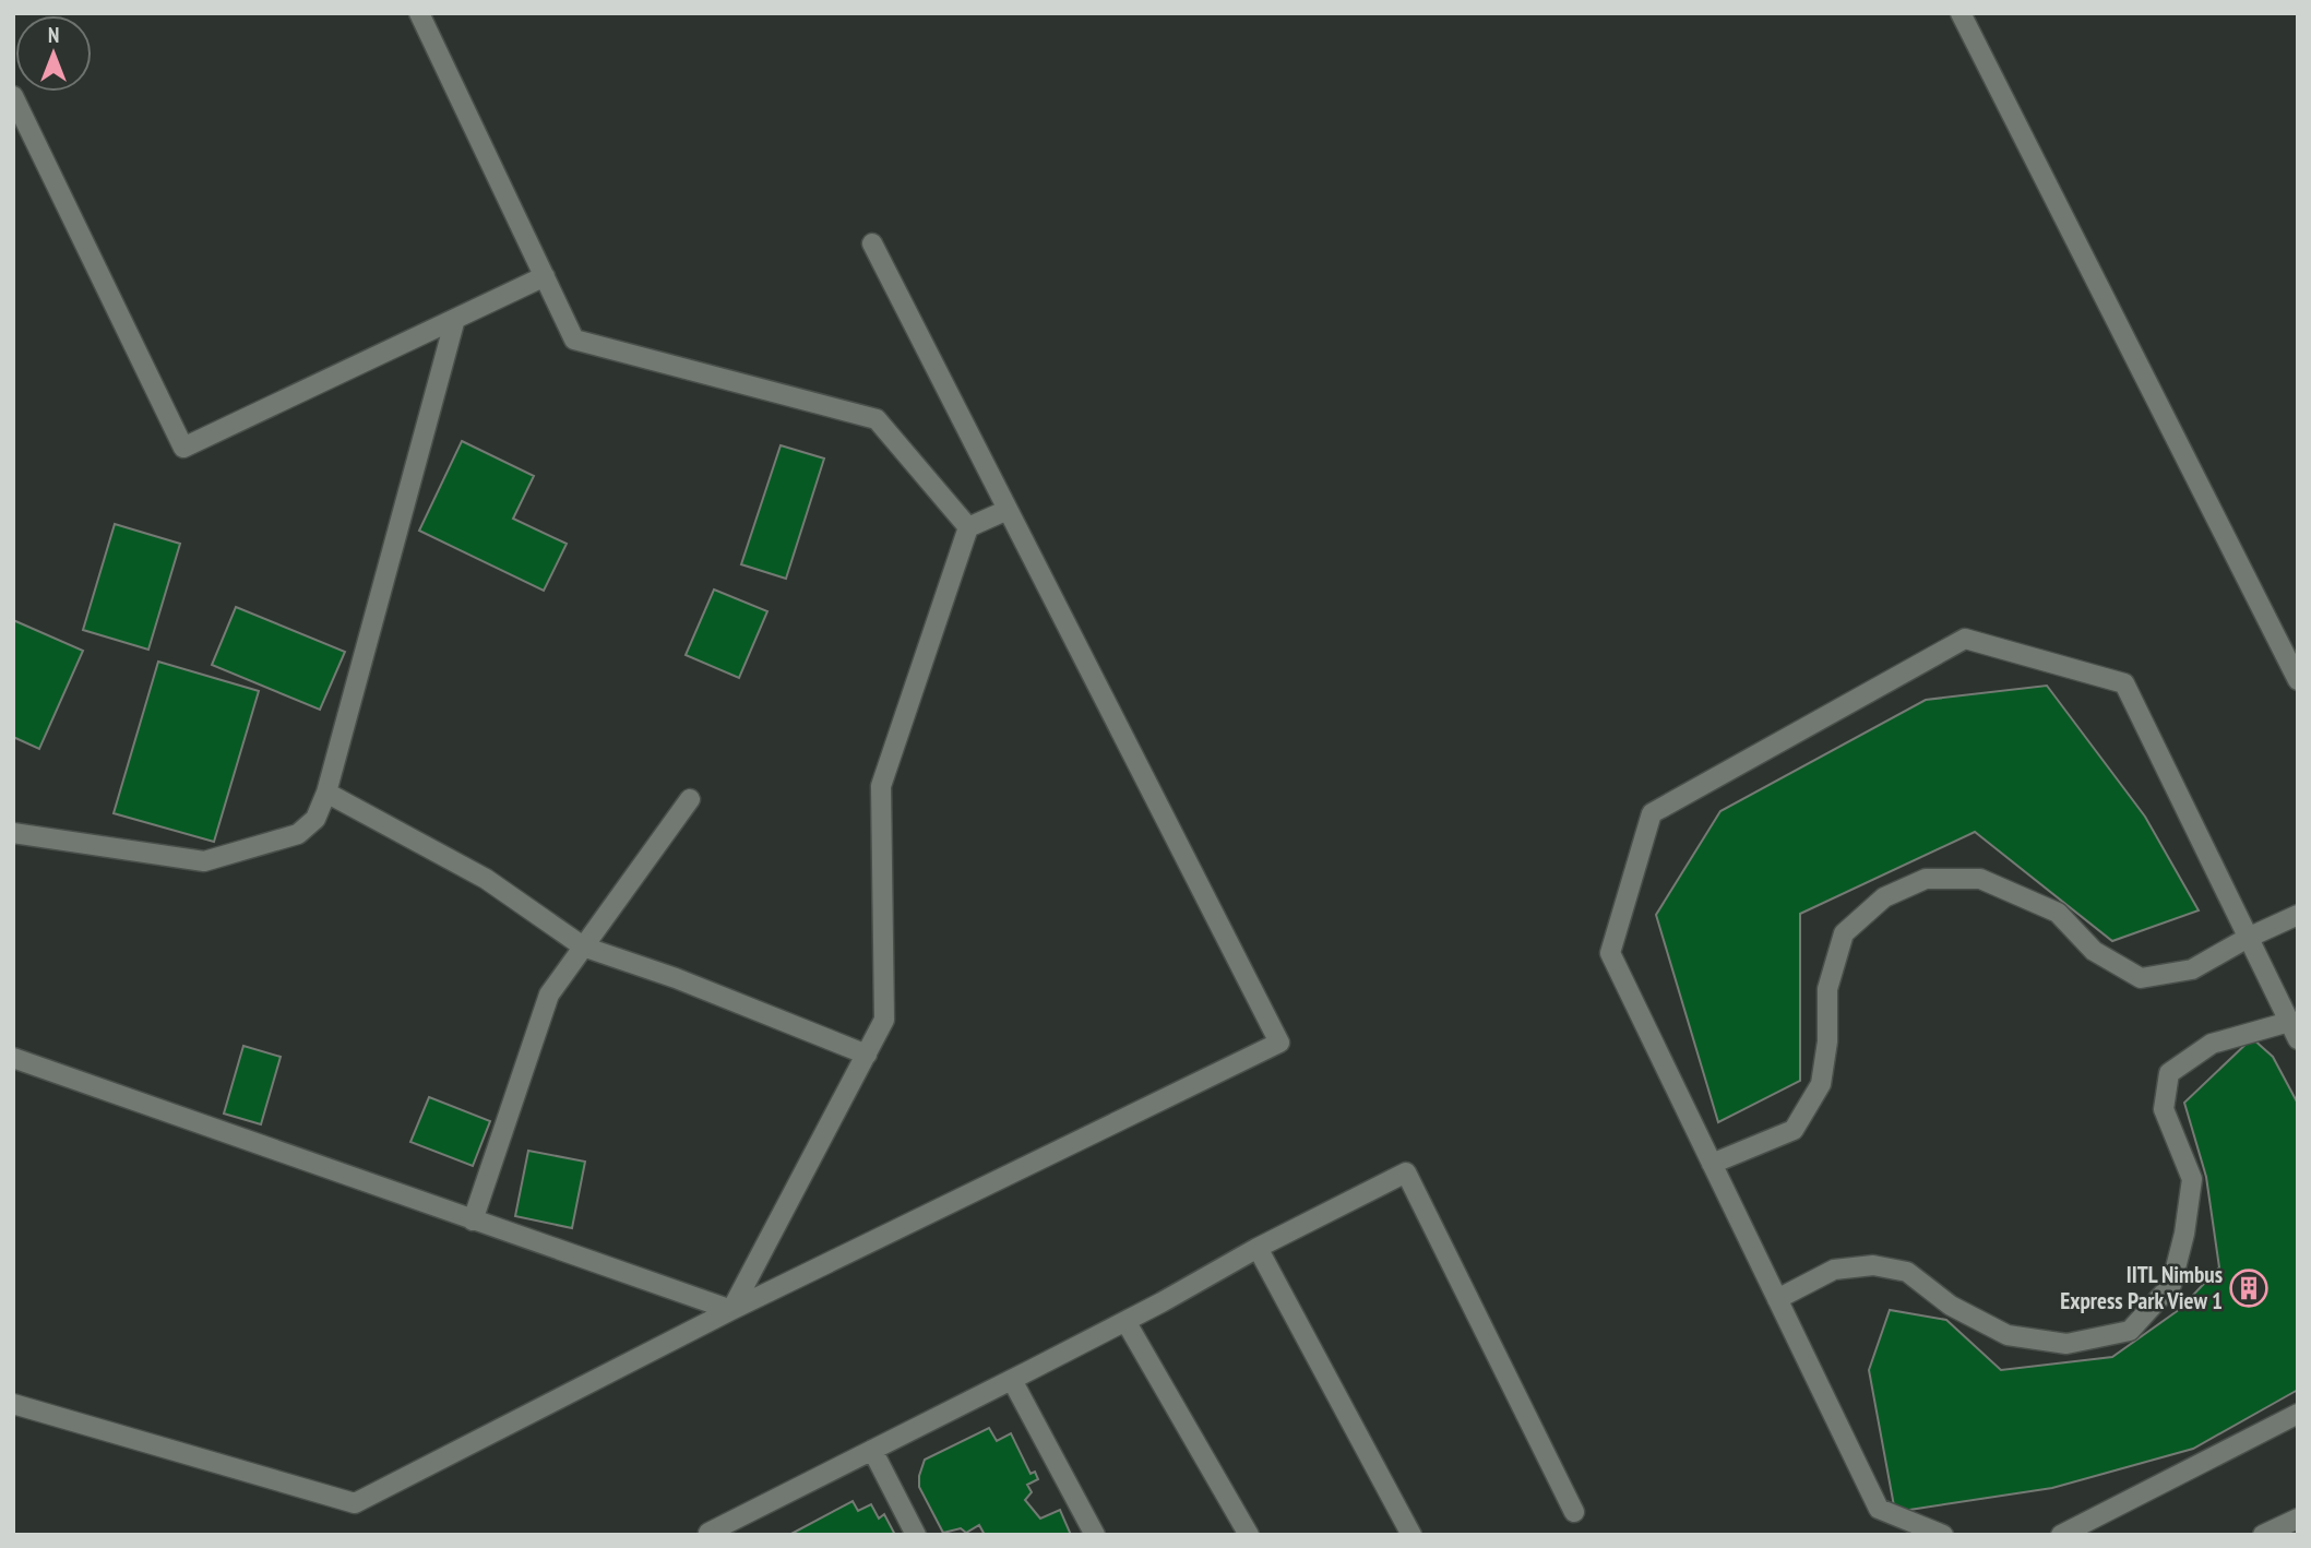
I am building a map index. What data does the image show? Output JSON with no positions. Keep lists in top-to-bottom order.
{
  "places": {
    "building": ["IITL Nimbus Express Park View 1"]
  },
  "north": "top"
}
